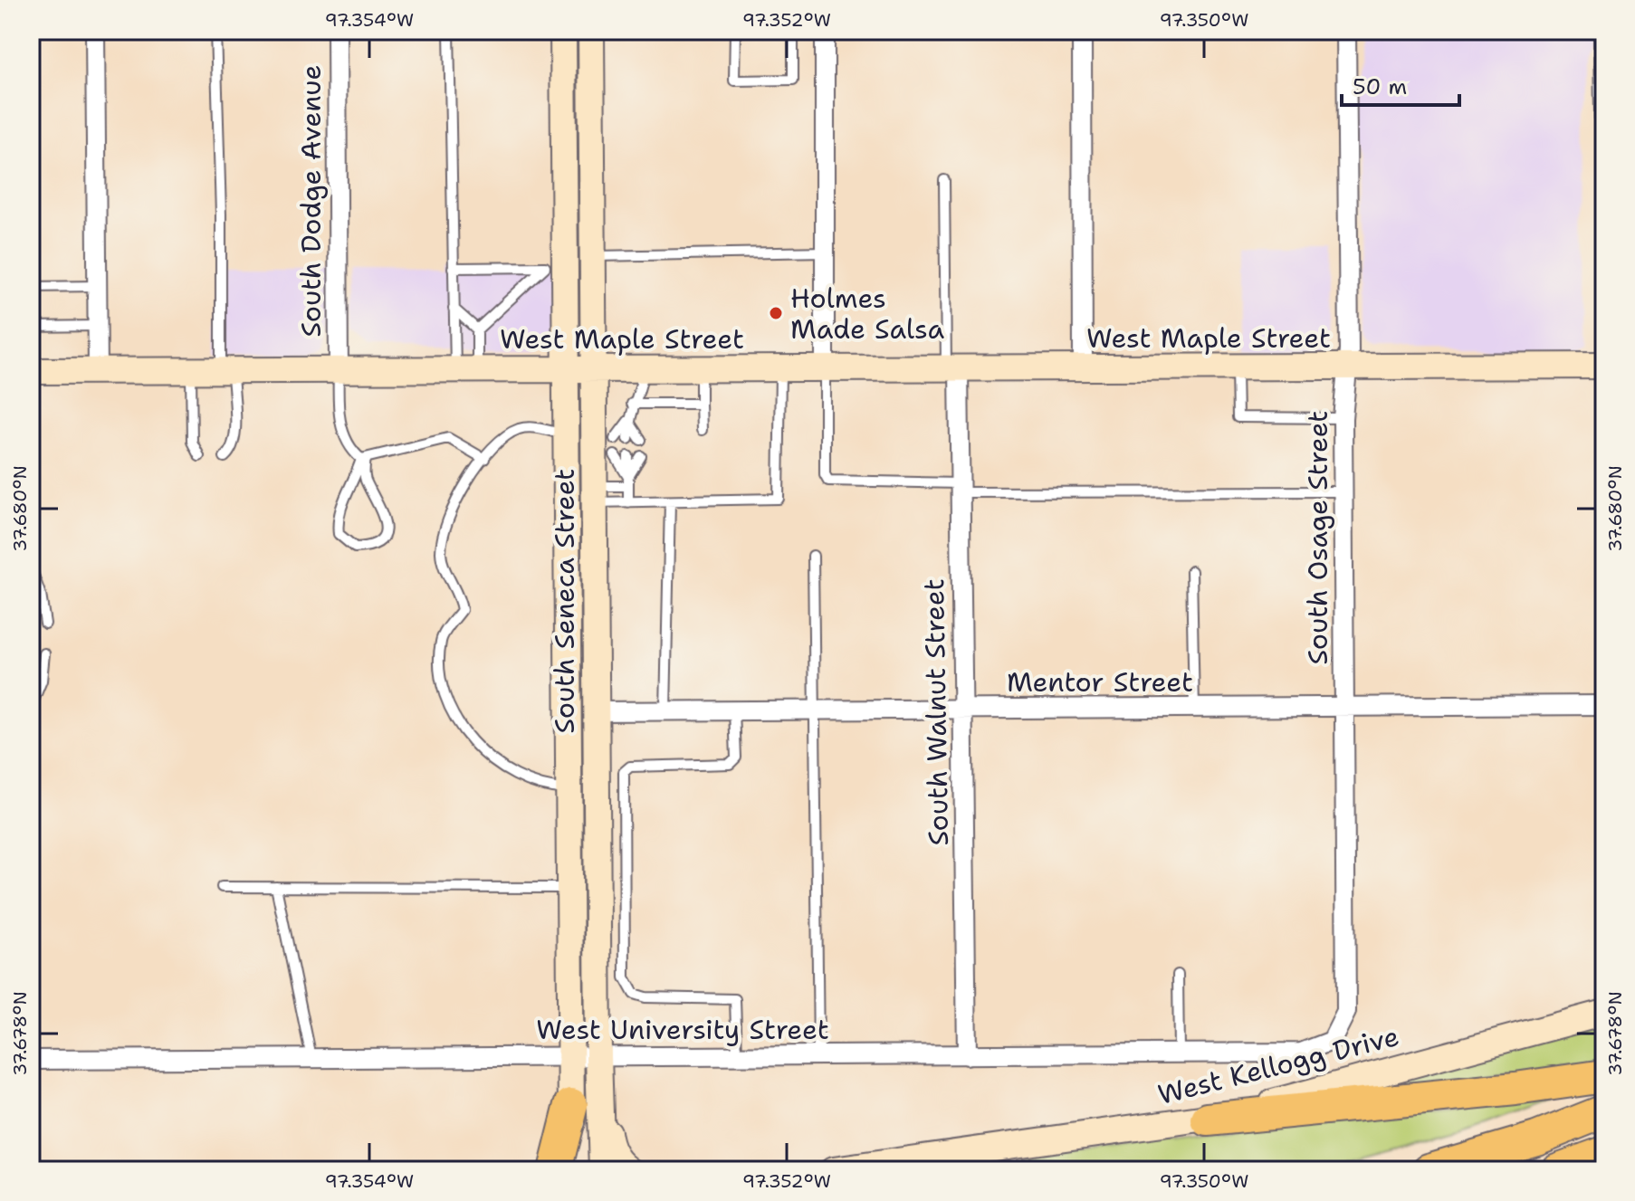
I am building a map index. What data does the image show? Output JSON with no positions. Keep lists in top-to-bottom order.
{
  "streets": {
    "street": [
      "South Dodge Avenue",
      "West Maple Street",
      "South Osage Street",
      "South Seneca Street",
      "Mentor Street",
      "South Walnut Street",
      "West University Street",
      "West Kellogg Drive"
    ]
  },
  "crossings": [
    ["South Dodge Avenue", "West Maple Street"],
    ["West Maple Street", "South Osage Street"],
    ["West Maple Street", "South Seneca Street"],
    ["West Maple Street", "South Walnut Street"],
    ["South Osage Street", "Mentor Street"],
    ["South Osage Street", "West University Street"],
    ["South Seneca Street", "Mentor Street"],
    ["South Seneca Street", "West University Street"],
    ["Mentor Street", "South Walnut Street"],
    ["South Walnut Street", "West University Street"]
  ],
  "places": ["Holmes Made Salsa"],
  "scale_bar": "50 m",
  "coordinates": [
    "97.354°W",
    "97.352°W",
    "97.350°W",
    "37.680°N",
    "37.678°N"
  ]
}
